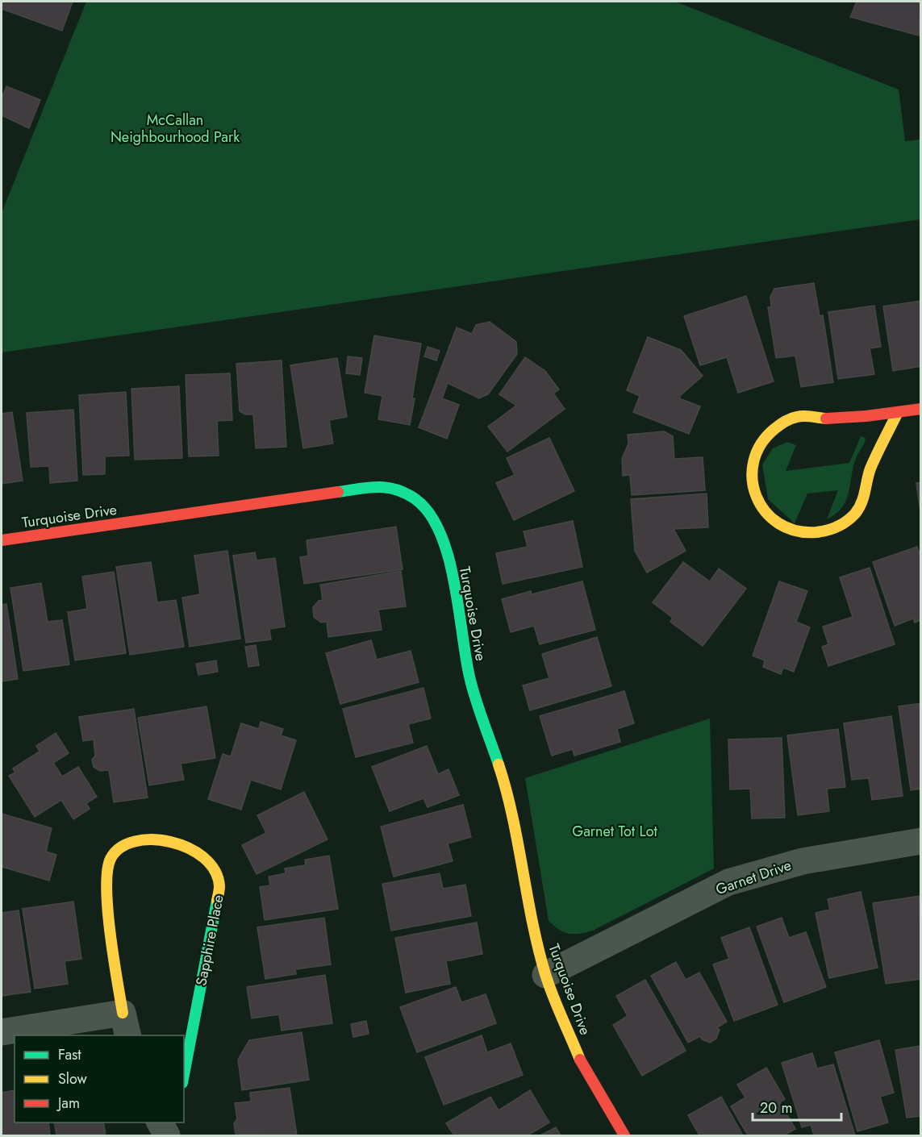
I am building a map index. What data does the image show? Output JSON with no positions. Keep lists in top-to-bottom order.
{
  "streets": {
    "street": ["Turquoise Drive", "Garnet Drive", "Sapphire Place"]
  },
  "crossings": [
    ["Turquoise Drive", "Garnet Drive"]
  ],
  "parks": ["McCallan Neighbourhood Park", "Garnet Tot Lot"],
  "legend": ["Fast", "Slow", "Jam"],
  "scale_bar": "20 m"
}
